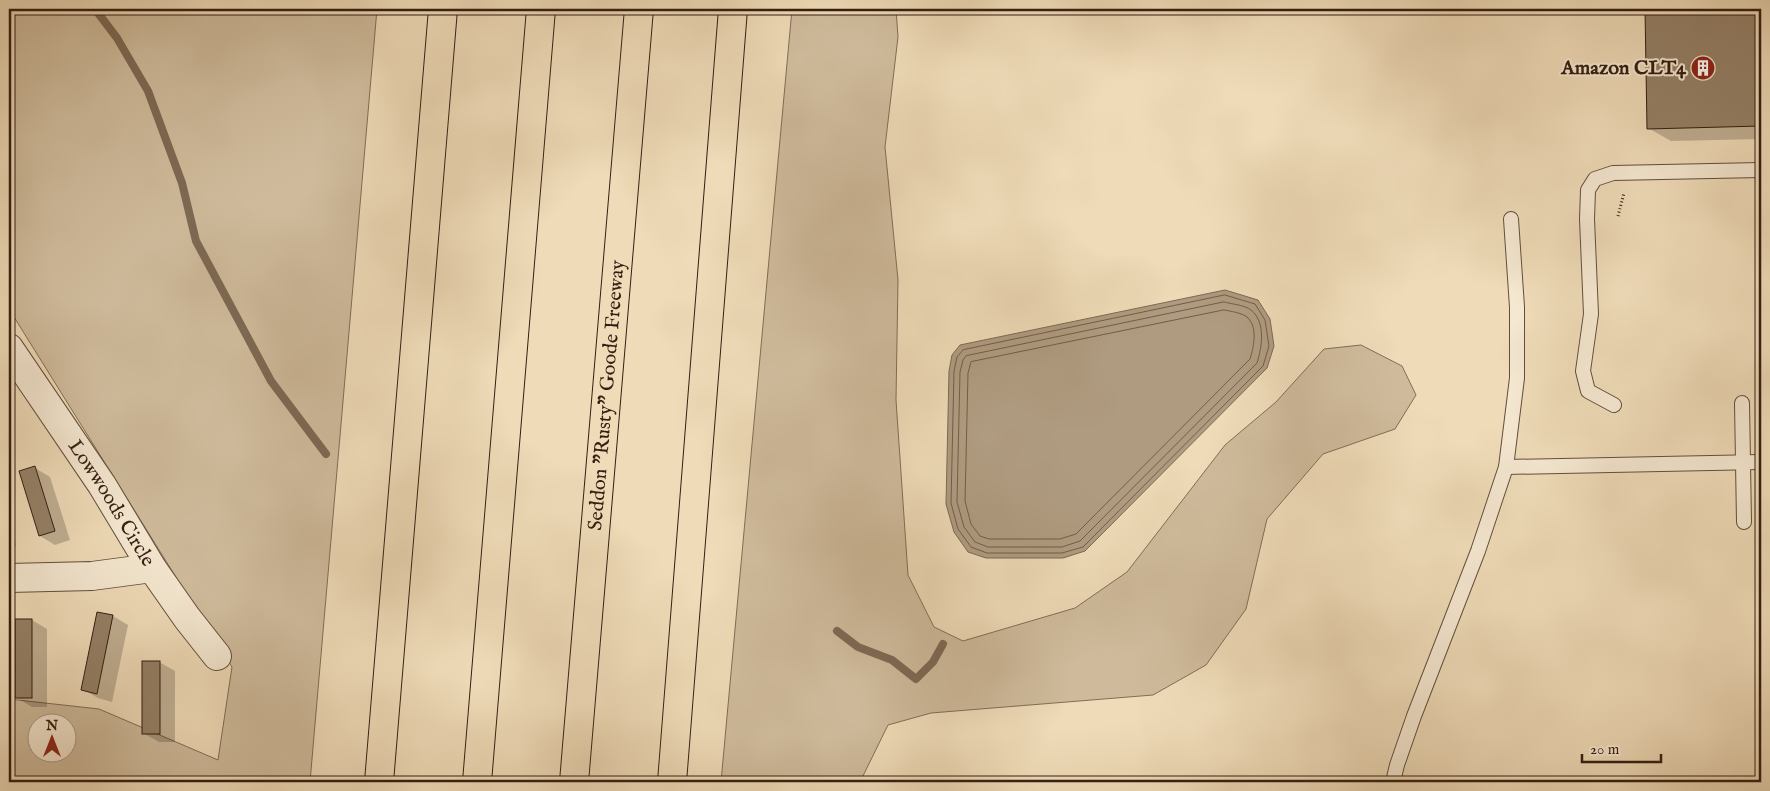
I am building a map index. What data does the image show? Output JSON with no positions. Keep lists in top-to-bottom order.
{
  "streets": {
    "highway": ["Seddon \"Rusty\" Goode Freeway"],
    "street": ["Lowwoods Circle"]
  },
  "places": {
    "building": ["Amazon CLT4"]
  },
  "scale_bar": "20 m",
  "north": "top"
}
